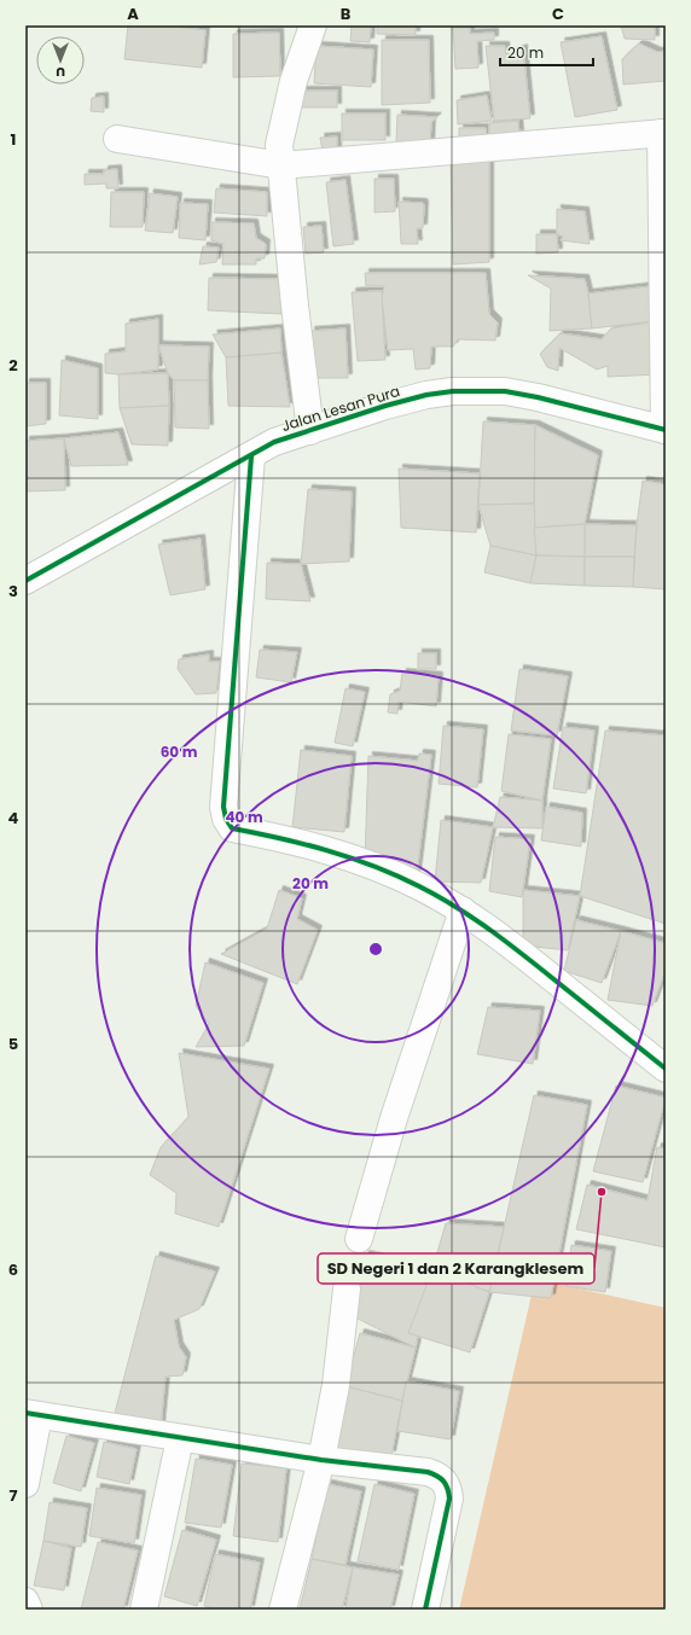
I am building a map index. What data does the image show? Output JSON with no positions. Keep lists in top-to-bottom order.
{
  "streets": {
    "street": ["Jalan Lesan Pura"]
  },
  "places": ["SD Negeri 1 dan 2 Karangklesem"],
  "scale_bar": "20 m",
  "north": "bottom",
  "grid": {
    "columns": ["A", "B", "C"],
    "rows": [
      "1",
      "2",
      "3",
      "4",
      "5",
      "6",
      "7"
    ]
  },
  "rings": ["60 m", "40 m", "20 m"]
}
